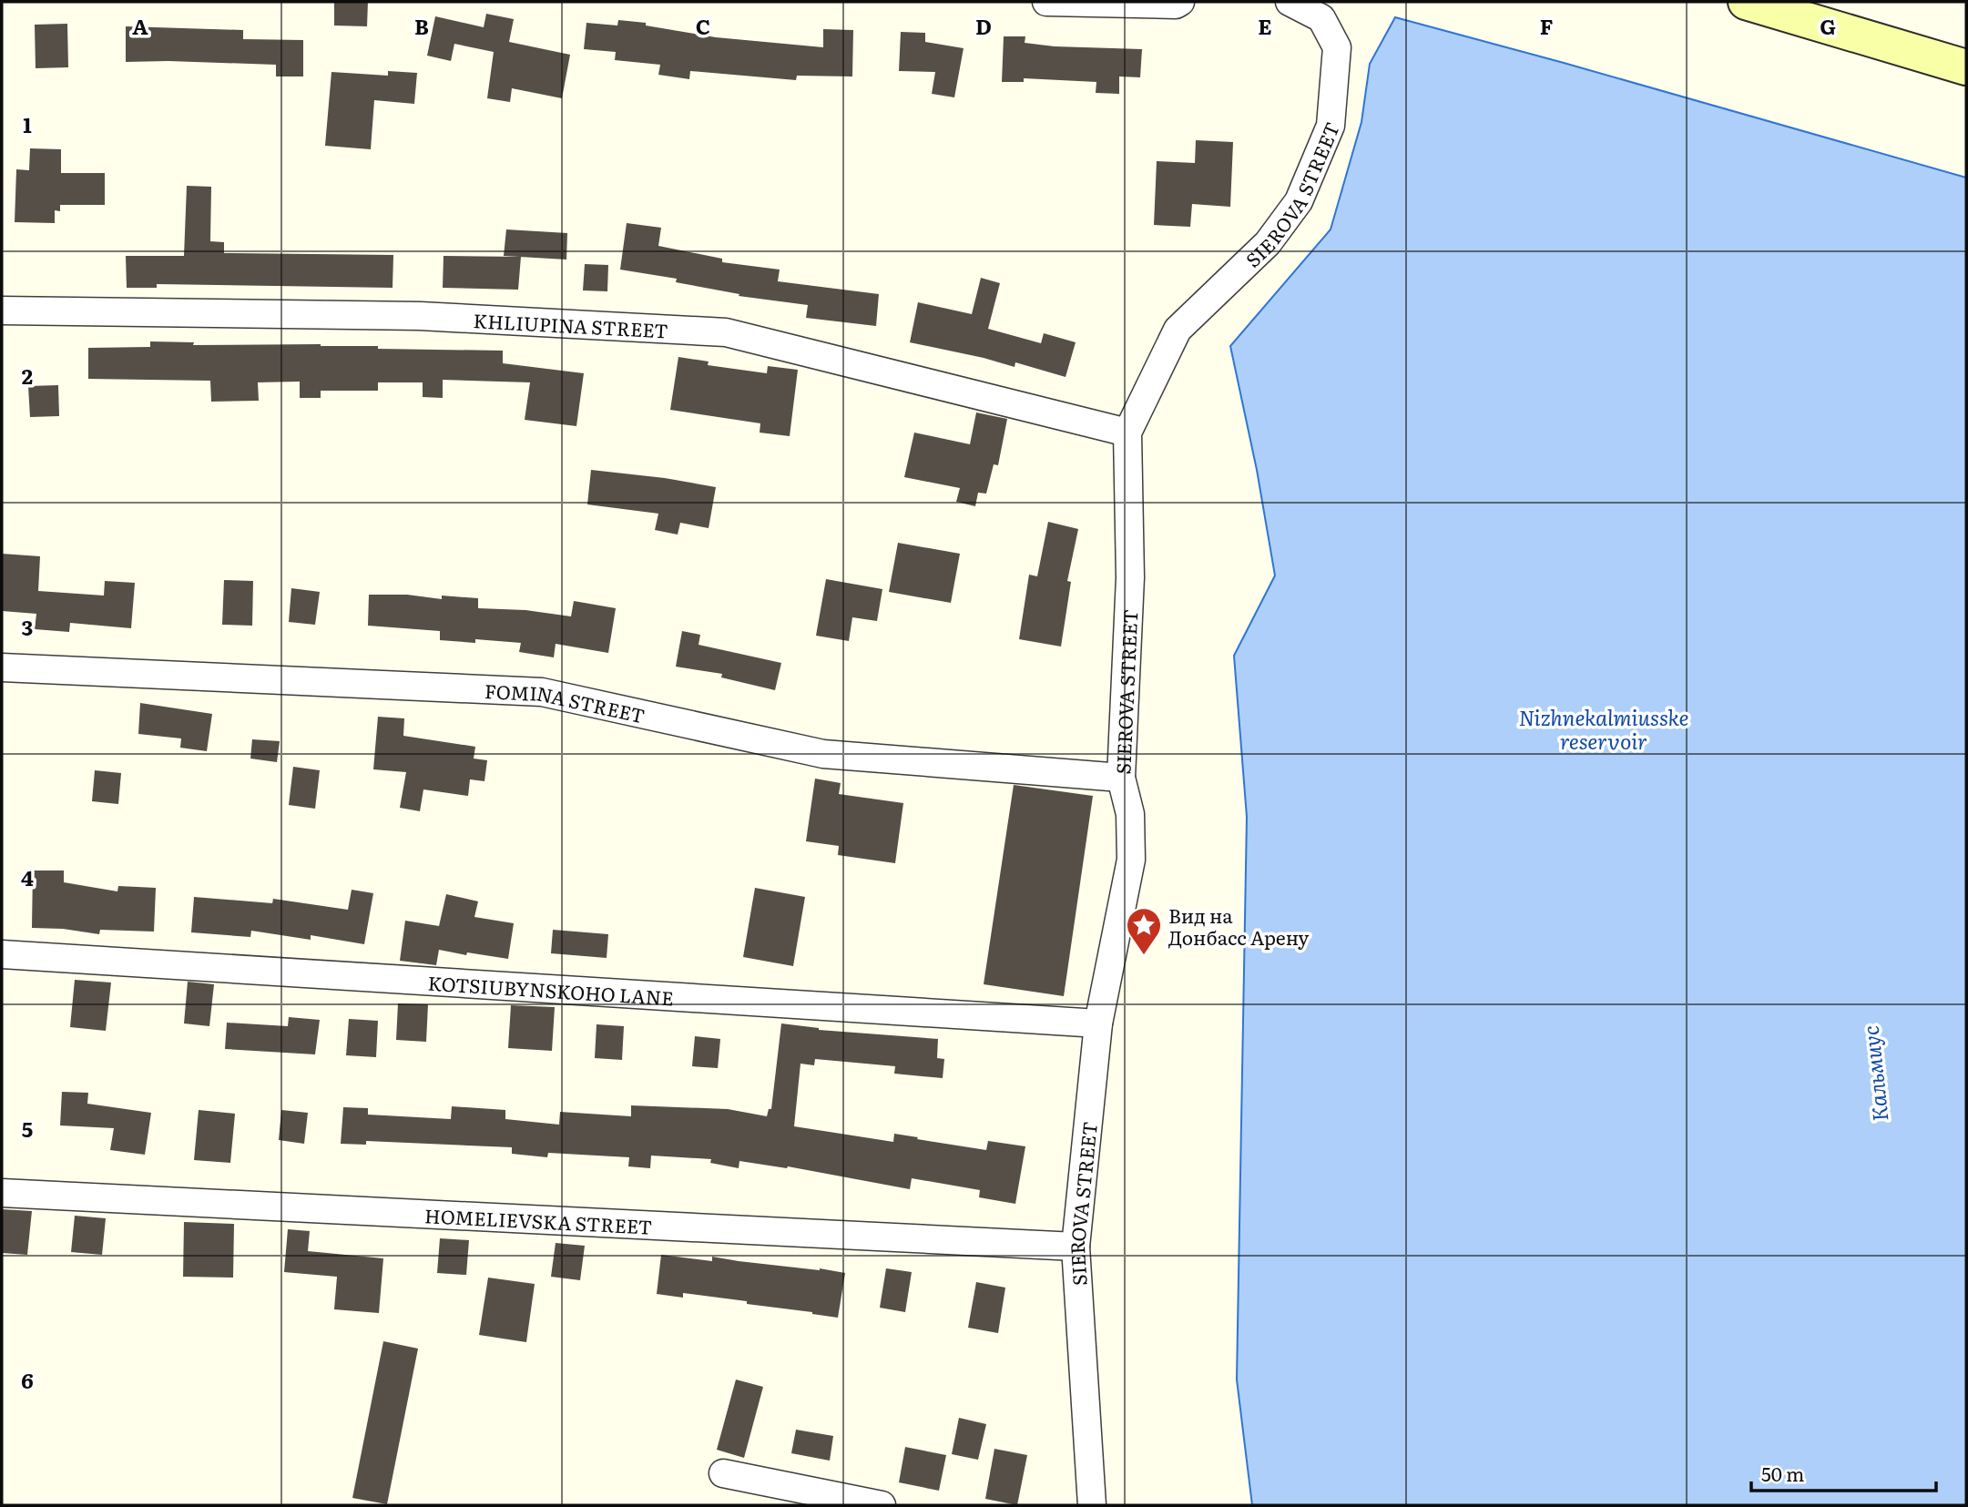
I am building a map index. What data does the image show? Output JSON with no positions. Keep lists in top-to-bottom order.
{
  "streets": {
    "street": [
      "SIEROVA STREET",
      "KHLIUPINA STREET",
      "FOMINA STREET",
      "KOTSIUBYNSKOHO LANE",
      "HOMELIEVSKA STREET"
    ]
  },
  "crossings": [
    ["SIEROVA STREET", "KHLIUPINA STREET"],
    ["SIEROVA STREET", "FOMINA STREET"],
    ["SIEROVA STREET", "KOTSIUBYNSKOHO LANE"],
    ["SIEROVA STREET", "HOMELIEVSKA STREET"]
  ],
  "water": ["Nizhnekalmiusske reservoir", "Кальмиус"],
  "places": {
    "place": ["Вид на Донбасс Арену"]
  },
  "scale_bar": "50 m",
  "grid": {
    "columns": [
      "A",
      "B",
      "C",
      "D",
      "E",
      "F",
      "G"
    ],
    "rows": [
      "1",
      "2",
      "3",
      "4",
      "5",
      "6"
    ]
  }
}
